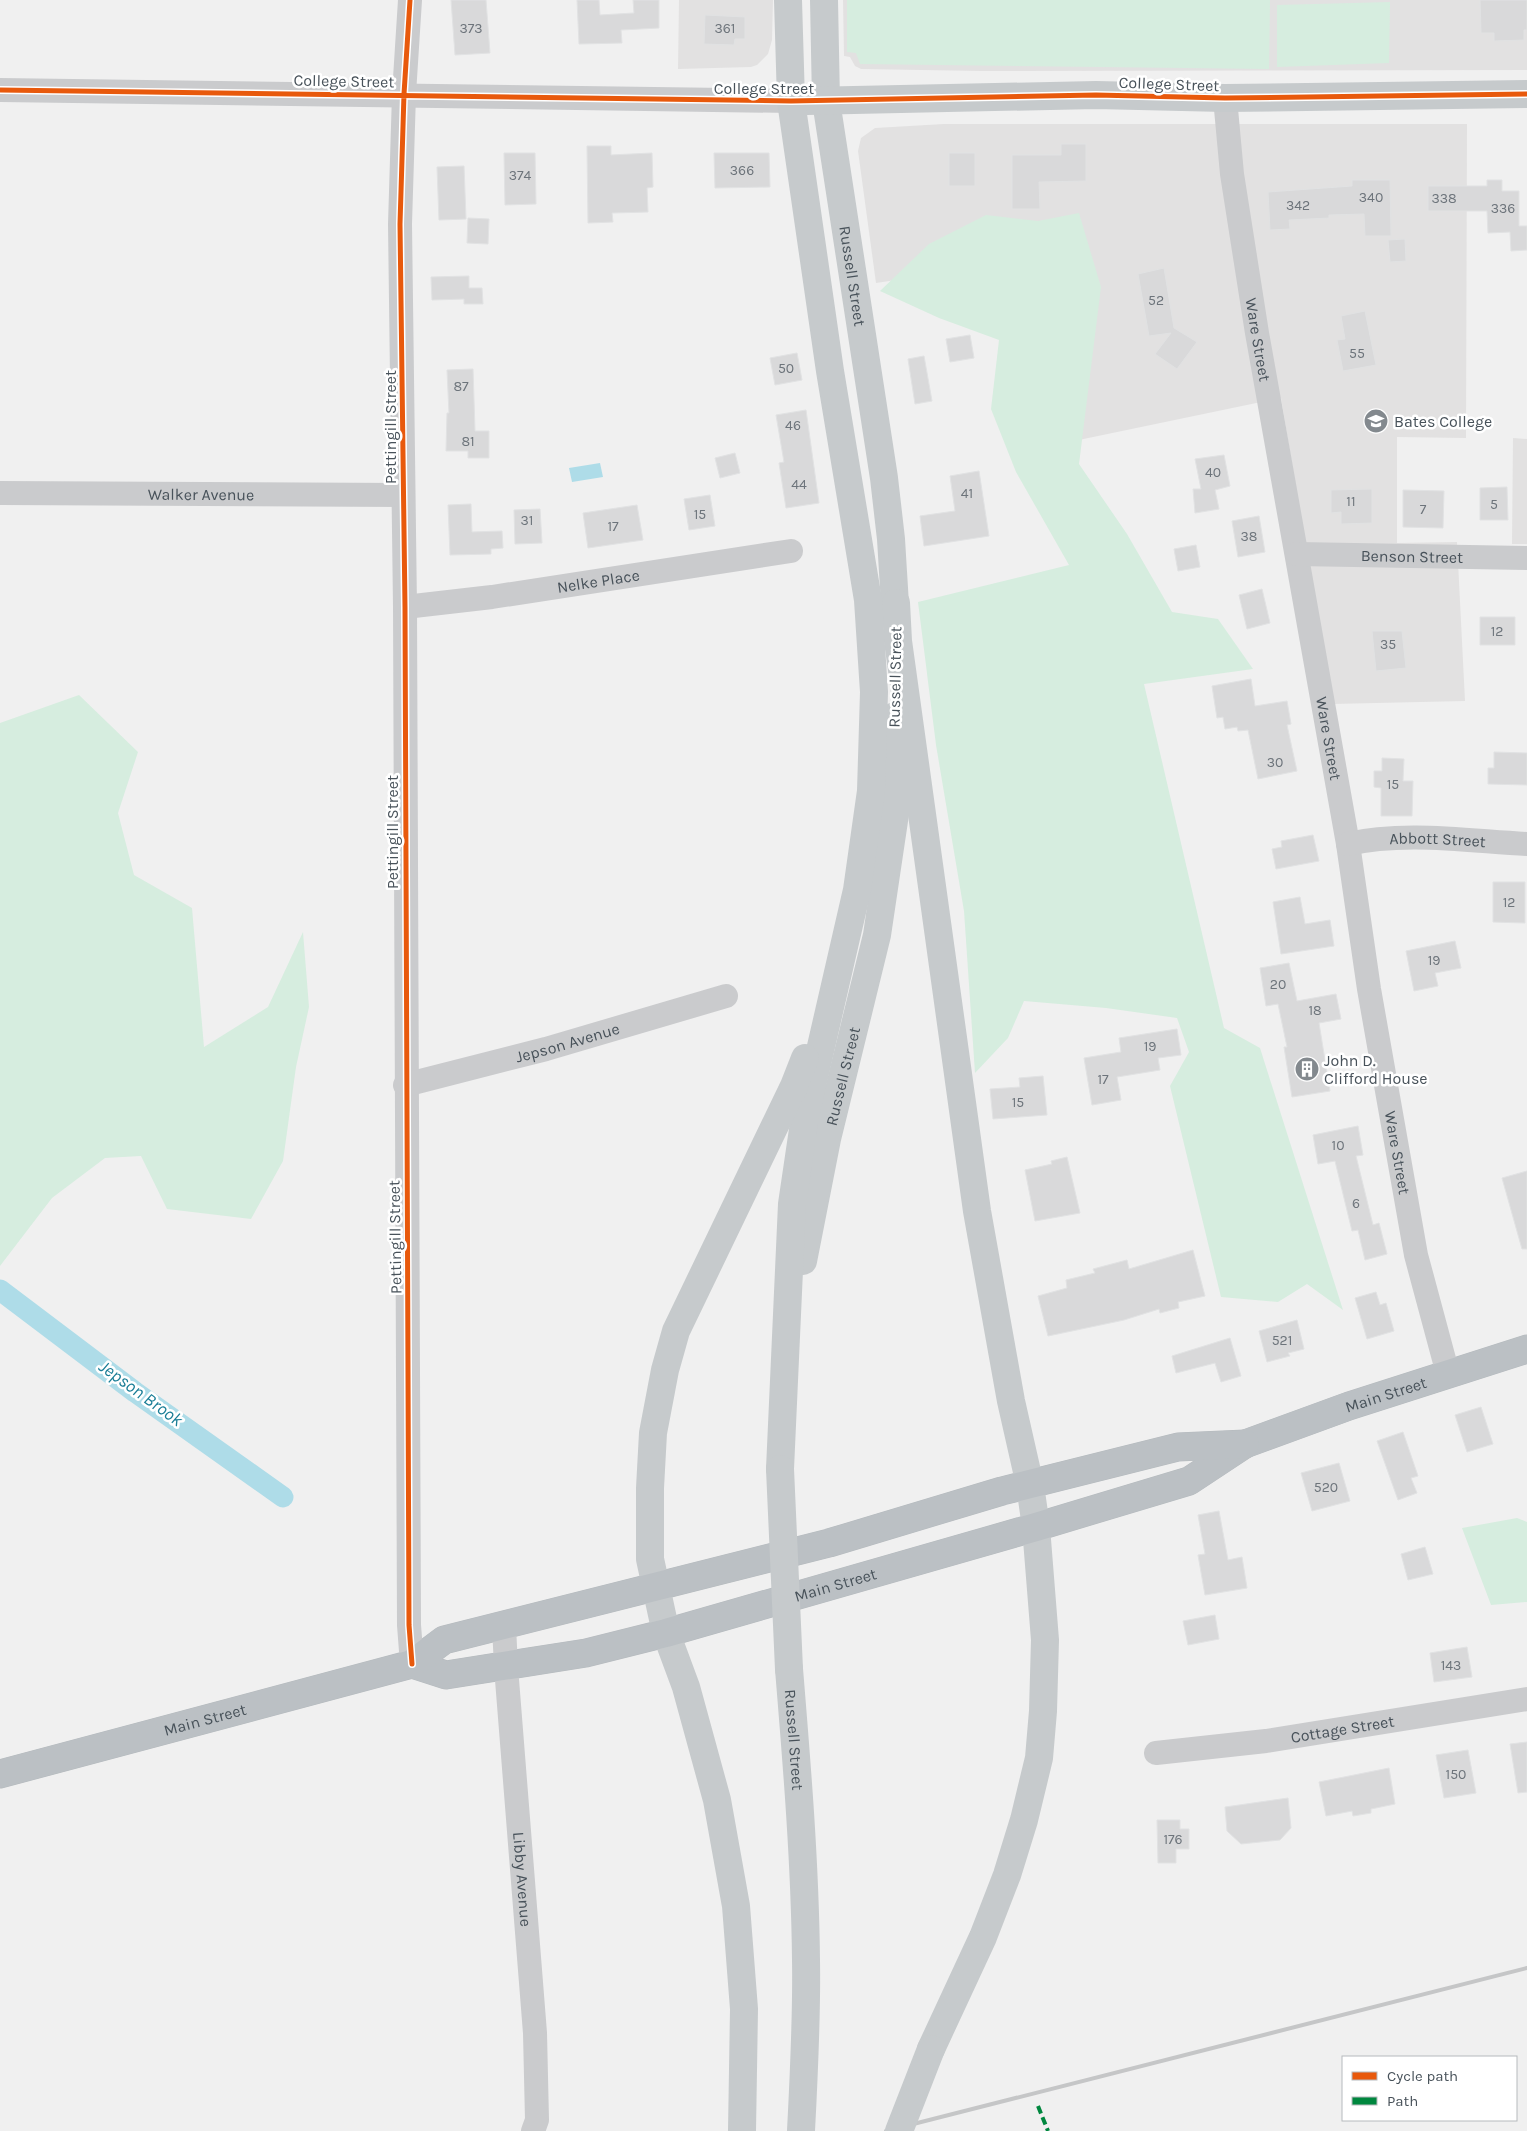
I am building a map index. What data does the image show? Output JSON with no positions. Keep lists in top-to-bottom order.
{
  "streets": {
    "highway": ["Main Street"],
    "main road": ["College Street", "Russell Street"],
    "street": [
      "Ware Street",
      "Pettingill Street",
      "Walker Avenue",
      "Benson Street",
      "Nelke Place",
      "Abbott Street",
      "Jepson Avenue",
      "Cottage Street",
      "Libby Avenue"
    ]
  },
  "crossings": [
    ["College Street", "Russell Street"],
    ["College Street", "Ware Street"],
    ["College Street", "Pettingill Street"],
    ["Ware Street", "Benson Street"],
    ["Ware Street", "Abbott Street"],
    ["Ware Street", "Main Street"],
    ["Pettingill Street", "Walker Avenue"],
    ["Pettingill Street", "Nelke Place"],
    ["Pettingill Street", "Jepson Avenue"],
    ["Pettingill Street", "Main Street"],
    ["Main Street", "Libby Avenue"]
  ],
  "water": ["Jepson Brook"],
  "places": {
    "school or university": ["Bates College"],
    "building": ["John D. Clifford House"]
  },
  "house_numbers": [
    "373",
    "361",
    "366",
    "374",
    "340",
    "338",
    "342",
    "336",
    "52",
    "55",
    "50",
    "87",
    "46",
    "81",
    "40",
    "44",
    "41",
    "11",
    "5",
    "7",
    "15",
    "31",
    "17",
    "38",
    "12",
    "35",
    "30",
    "15",
    "12",
    "19",
    "20",
    "18",
    "19",
    "17",
    "15",
    "10",
    "6",
    "521",
    "520",
    "143",
    "150",
    "176"
  ],
  "legend": ["Cycle path", "Path"]
}
